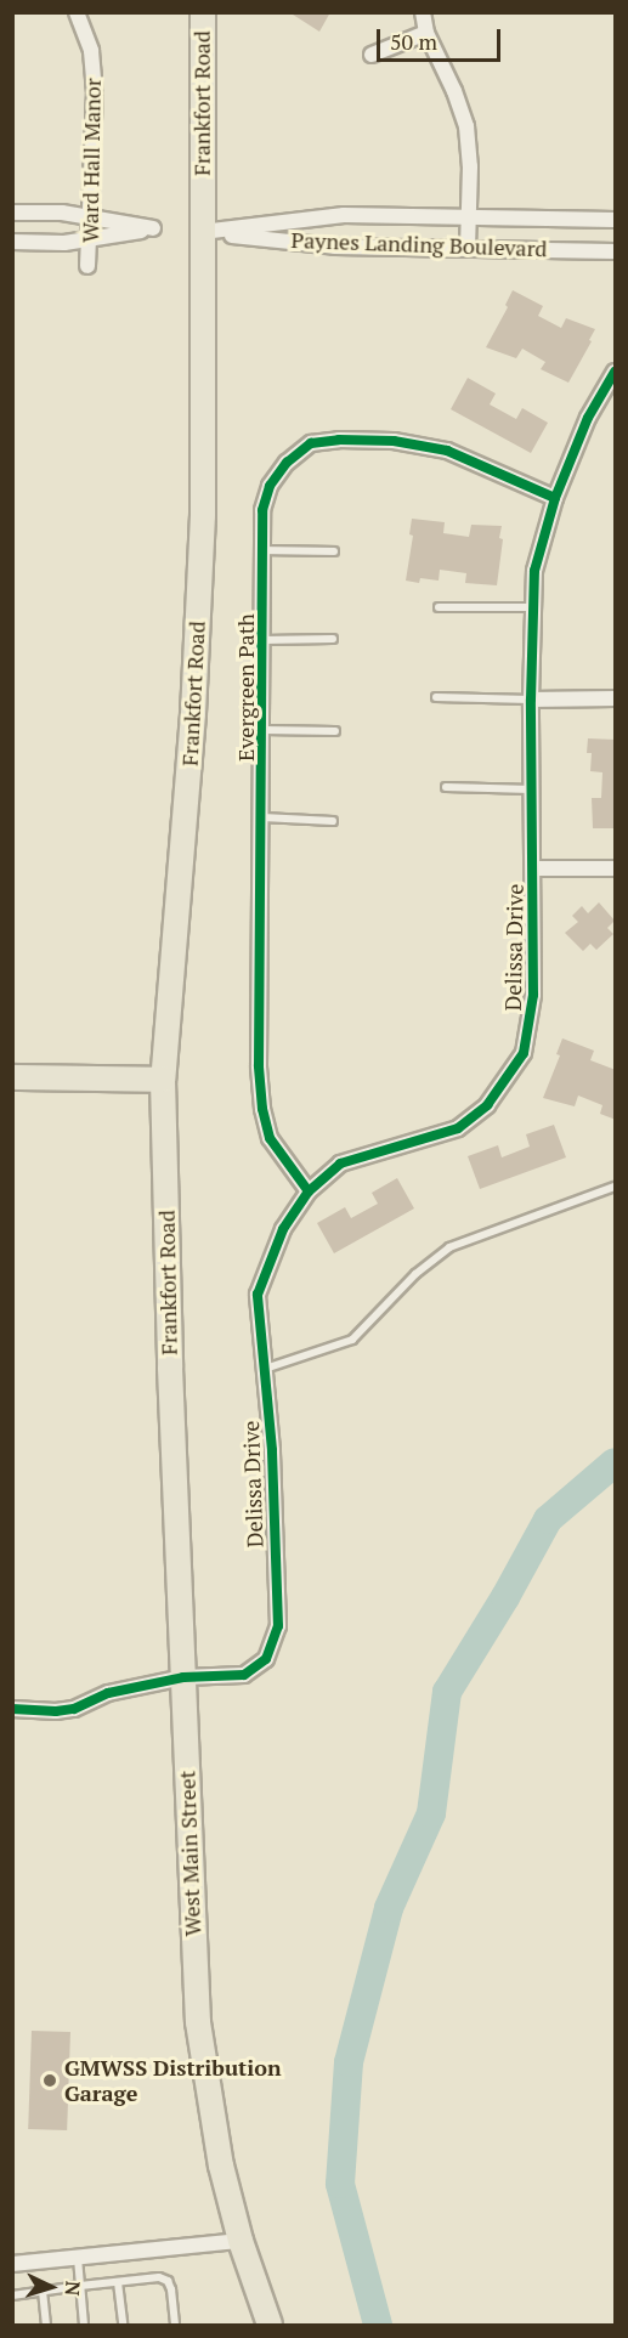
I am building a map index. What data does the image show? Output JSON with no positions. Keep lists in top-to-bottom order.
{
  "streets": {
    "main road": ["Frankfort Road", "West Main Street"],
    "street": [
      "Ward Hall Manor",
      "Paynes Landing Boulevard",
      "Evergreen Path",
      "Delissa Drive"
    ]
  },
  "crossings": [
    ["Frankfort Road", "Paynes Landing Boulevard"],
    ["Frankfort Road", "West Main Street"],
    ["Evergreen Path", "Delissa Drive"],
    ["Delissa Drive", "West Main Street"]
  ],
  "places": ["GMWSS Distribution Garage"],
  "scale_bar": "50 m",
  "north": "right"
}
